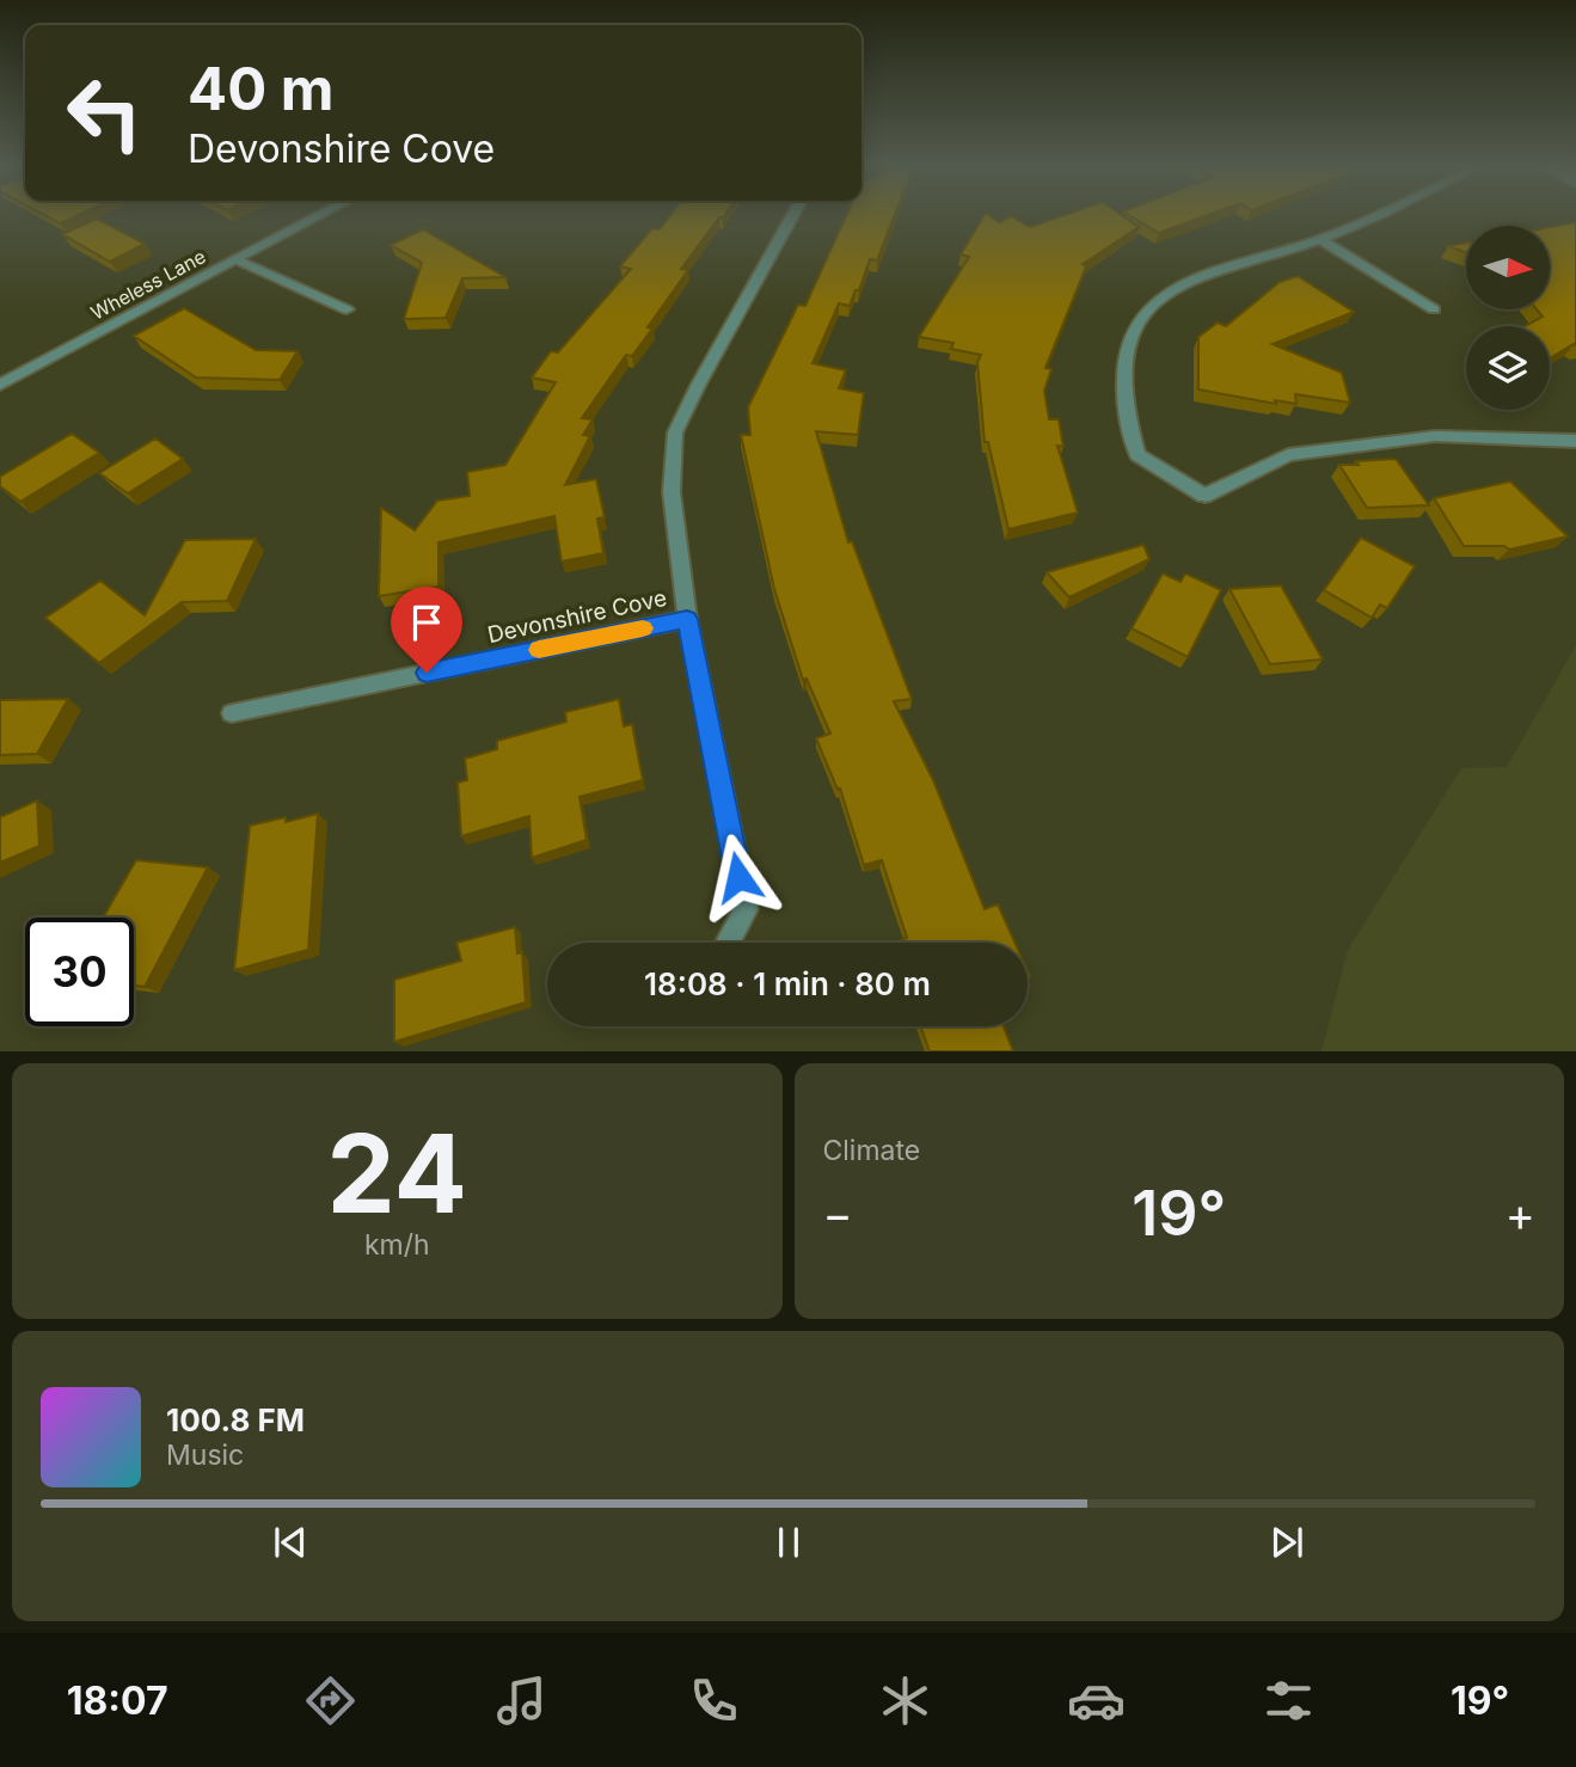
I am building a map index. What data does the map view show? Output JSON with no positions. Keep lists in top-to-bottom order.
{
  "streets": {
    "street": ["Wheless Lane", "Devonshire Cove"]
  },
  "north": "right",
  "page": {
    "turn": ["40 m", "Devonshire Cove"],
    "limit": "30",
    "trip": "18:08 · 1 min · 80 m",
    "tile": [
      ["24", "km/h"],
      "Climate"
    ],
    "heat": ["−", "19°", "+"],
    "song": ["100.8 FM", "Music"],
    "tabs": ["18:07", "19°"]
  }
}
